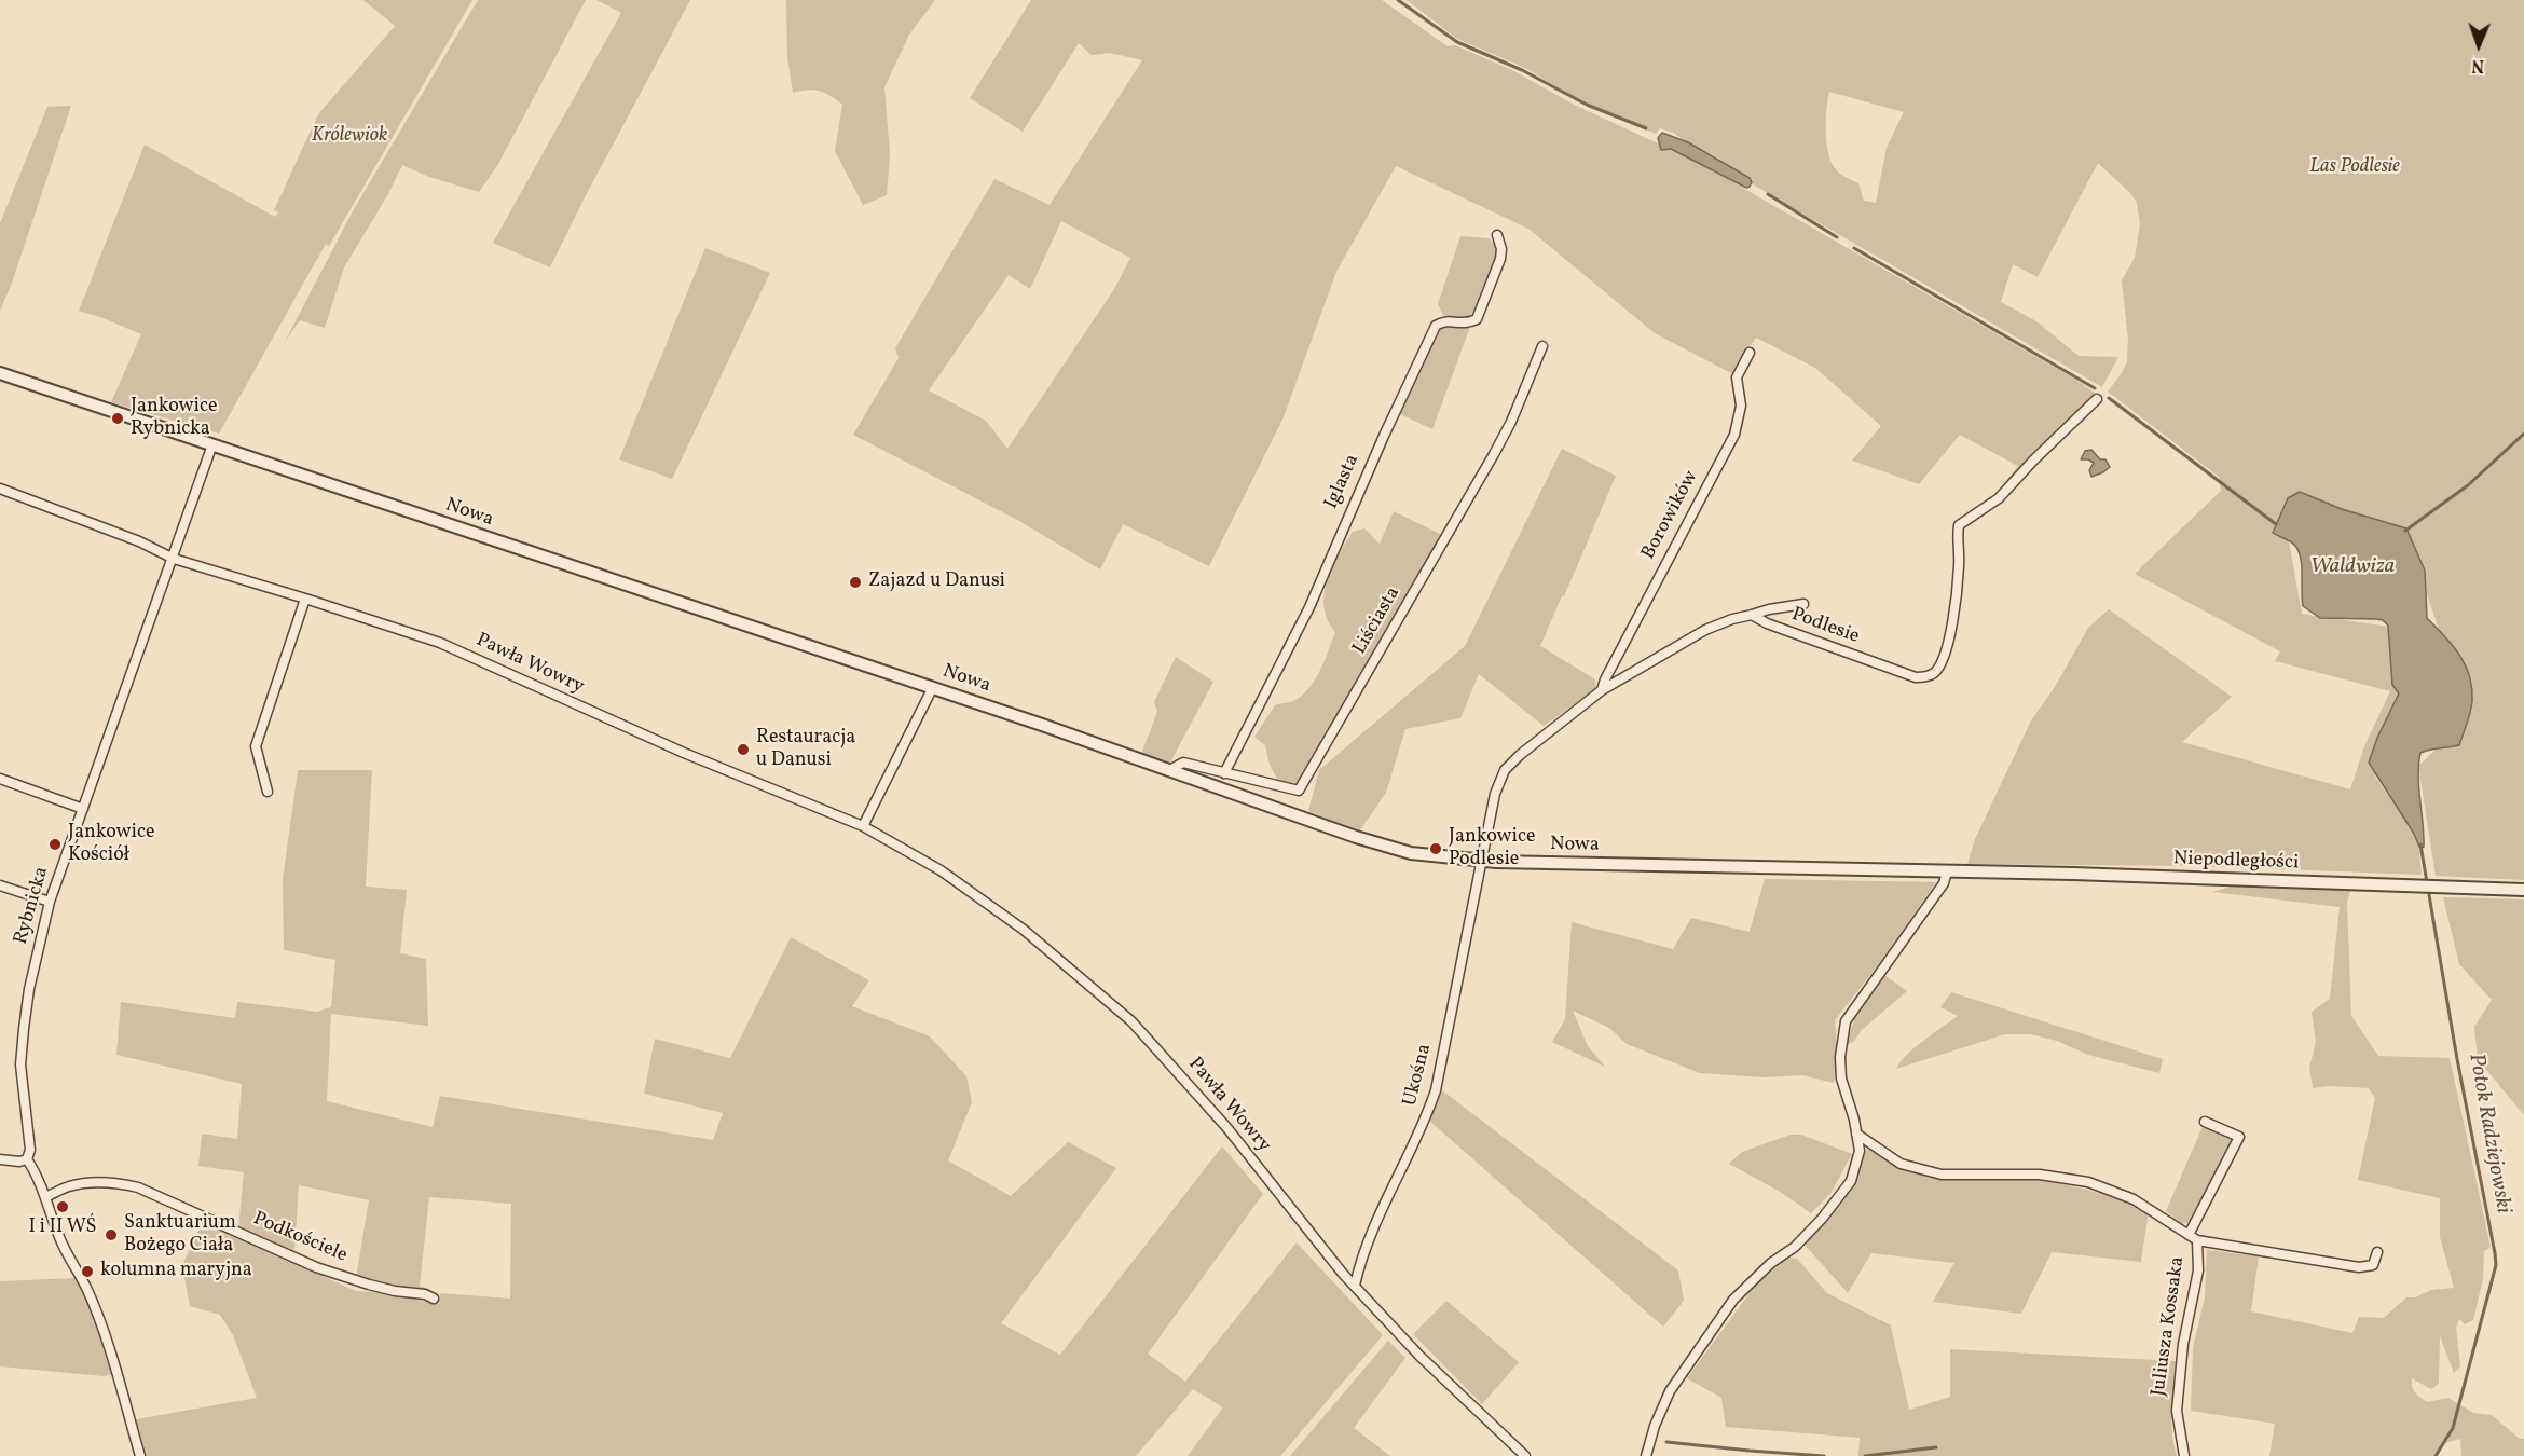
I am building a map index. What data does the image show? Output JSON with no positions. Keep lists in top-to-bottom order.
{
  "streets": {
    "street": [
      "Iglasta",
      "Nowa",
      "Borowików",
      "Liściasta",
      "Podlesie",
      "Pawła Wowry",
      "Niepodległości",
      "Rybnicka",
      "Ukośna",
      "Podkościele",
      "Juliusza Kossaka"
    ]
  },
  "crossings": [
    ["Iglasta", "Liściasta"],
    ["Nowa", "Liściasta"],
    ["Nowa", "Niepodległości"],
    ["Nowa", "Rybnicka"],
    ["Nowa", "Ukośna"],
    ["Pawła Wowry", "Rybnicka"],
    ["Pawła Wowry", "Ukośna"],
    ["Rybnicka", "Podkościele"]
  ],
  "water": ["Waldwiza", "Potok Radziejowski"],
  "parks": ["Królewiok", "Las Podlesie"],
  "places": [
    "Jankowice Rybnicka",
    "Zajazd u Danusi",
    "Restauracja u Danusi",
    "Jankowice Kościół",
    "Jankowice Podlesie",
    "I i II WŚ",
    "Sanktuarium Bożego Ciała",
    "kolumna maryjna"
  ],
  "north": "bottom"
}
